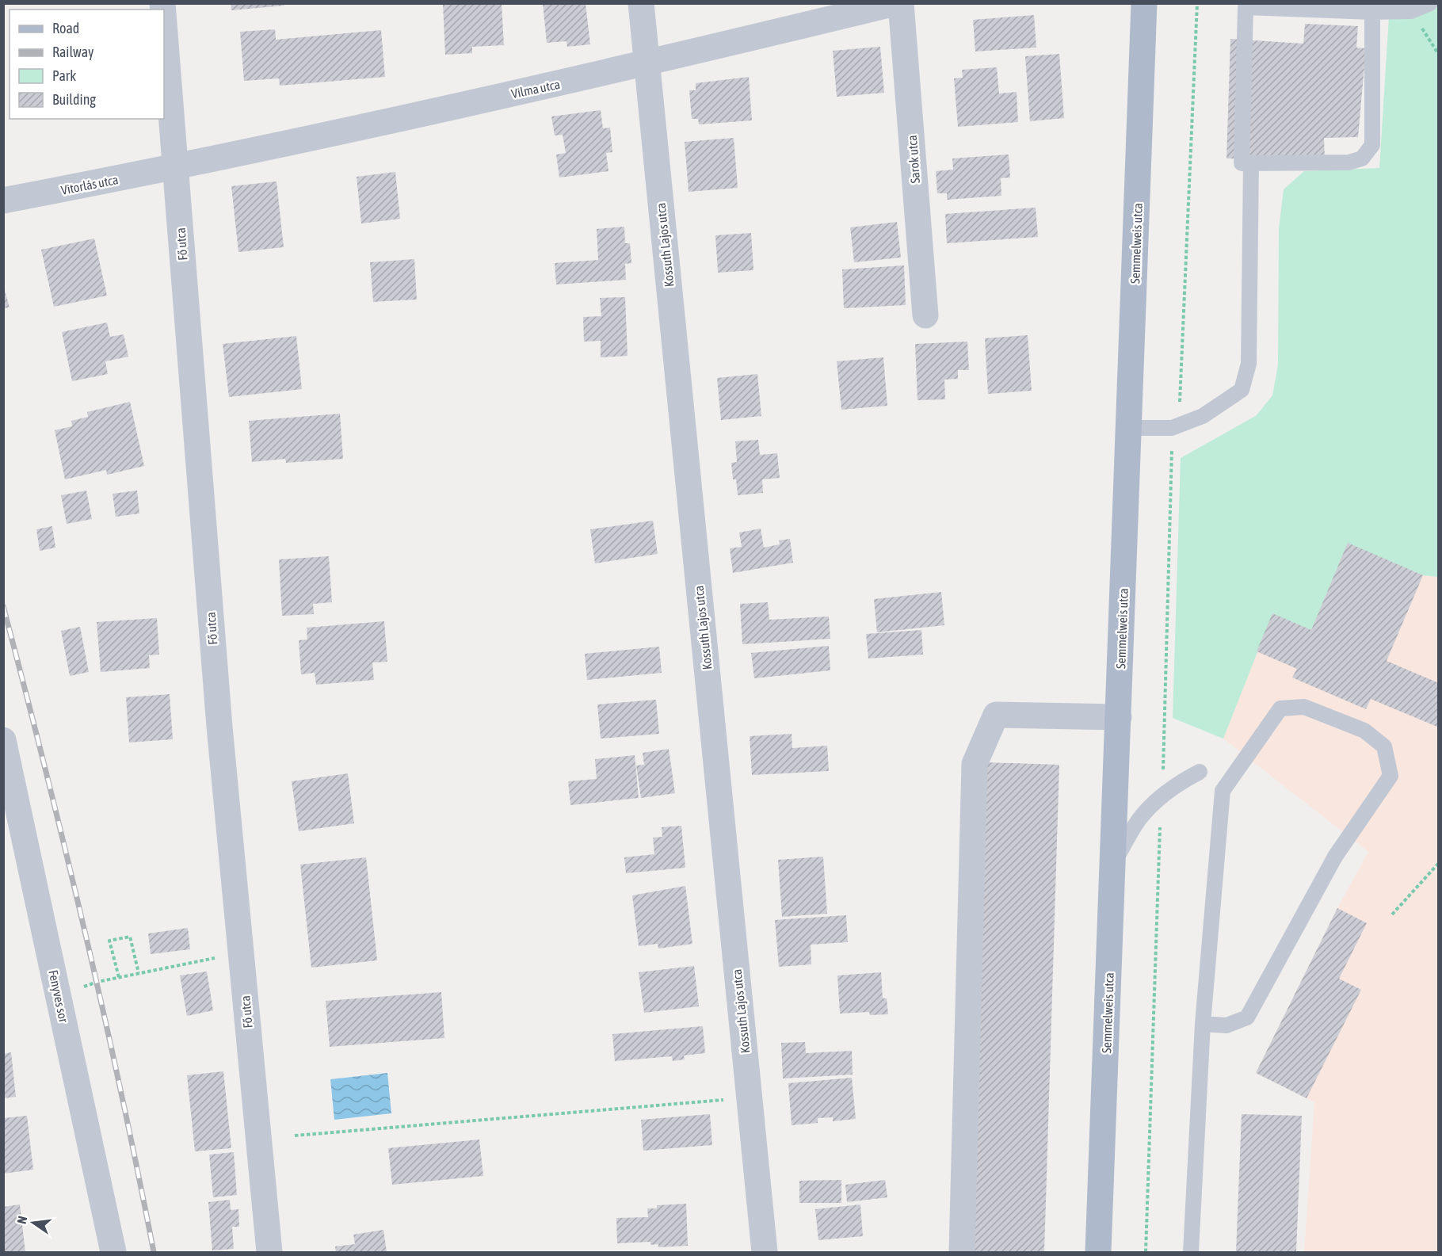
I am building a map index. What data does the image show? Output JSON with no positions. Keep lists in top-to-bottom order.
{
  "streets": {
    "main road": ["Semmelweis utca"],
    "street": [
      "Vilma utca",
      "Sarok utca",
      "Vitorlás utca",
      "Fő utca",
      "Kossuth Lajos utca",
      "Fenyves sor"
    ]
  },
  "crossings": [
    ["Vilma utca", "Vitorlás utca"],
    ["Vilma utca", "Fő utca"],
    ["Vilma utca", "Kossuth Lajos utca"],
    ["Vitorlás utca", "Fő utca"]
  ],
  "legend": [
    "Road",
    "Railway",
    "Park",
    "Building"
  ],
  "north": "left"
}
